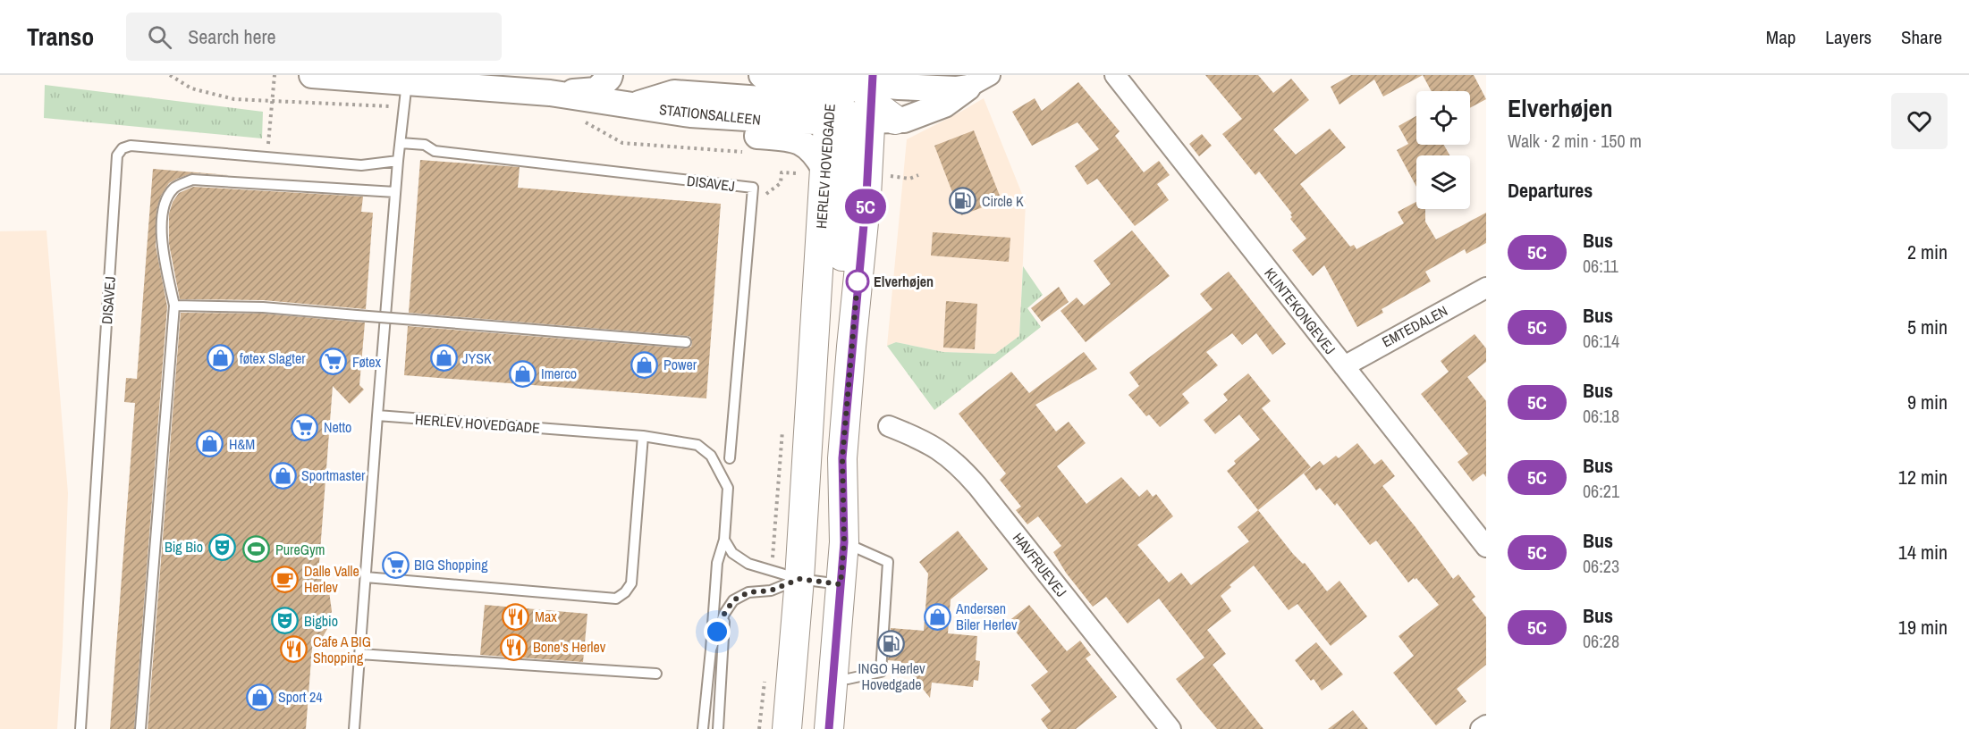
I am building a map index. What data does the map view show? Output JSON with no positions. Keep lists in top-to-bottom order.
{
  "streets": {
    "main road": ["HERLEV HOVEDGADE"],
    "street": ["KLINTEKONGEVEJ", "EMTEDALEN", "HAVFRUEVEJ"],
    "lane": ["DISAVEJ"]
  },
  "crossings": [
    ["KLINTEKONGEVEJ", "EMTEDALEN"]
  ],
  "places": {
    "fuel station": ["Circle K", "INGO Herlev Hovedgade"],
    "other": ["Elverhøjen"],
    "shop": [
      "føtex Slagter",
      "JYSK",
      "Power",
      "Imerco",
      "H&M",
      "Sportmaster",
      "Andersen Biler Herlev",
      "Sport 24"
    ],
    "supermarket": ["Føtex", "Netto", "BIG Shopping"],
    "theatre": ["Big Bio", "Bigbio"],
    "sports": ["PureGym"],
    "cafe": ["Dalle Valle Herlev"],
    "restaurant": ["Max", "Bone's Herlev", "Cafe A BIG Shopping"]
  },
  "lines": ["bus line 5C"],
  "page": {
    "header": "Transo",
    "search": "Search here",
    "nav": ["Map", "Layers", "Share"],
    "on_map": "5C",
    "heading": [
      ["Elverhøjen", "Walk · 2 min · 150 m"],
      "Departures"
    ],
    "list": [
      {
        "mark": "5C",
        "name": "Bus",
        "note": "06:11",
        "value": "2 min"
      },
      {
        "mark": "5C",
        "name": "Bus",
        "note": "06:14",
        "value": "5 min"
      },
      {
        "mark": "5C",
        "name": "Bus",
        "note": "06:18",
        "value": "9 min"
      },
      {
        "mark": "5C",
        "name": "Bus",
        "note": "06:21",
        "value": "12 min"
      },
      {
        "mark": "5C",
        "name": "Bus",
        "note": "06:23",
        "value": "14 min"
      },
      {
        "mark": "5C",
        "name": "Bus",
        "note": "06:28",
        "value": "19 min"
      }
    ]
  }
}
